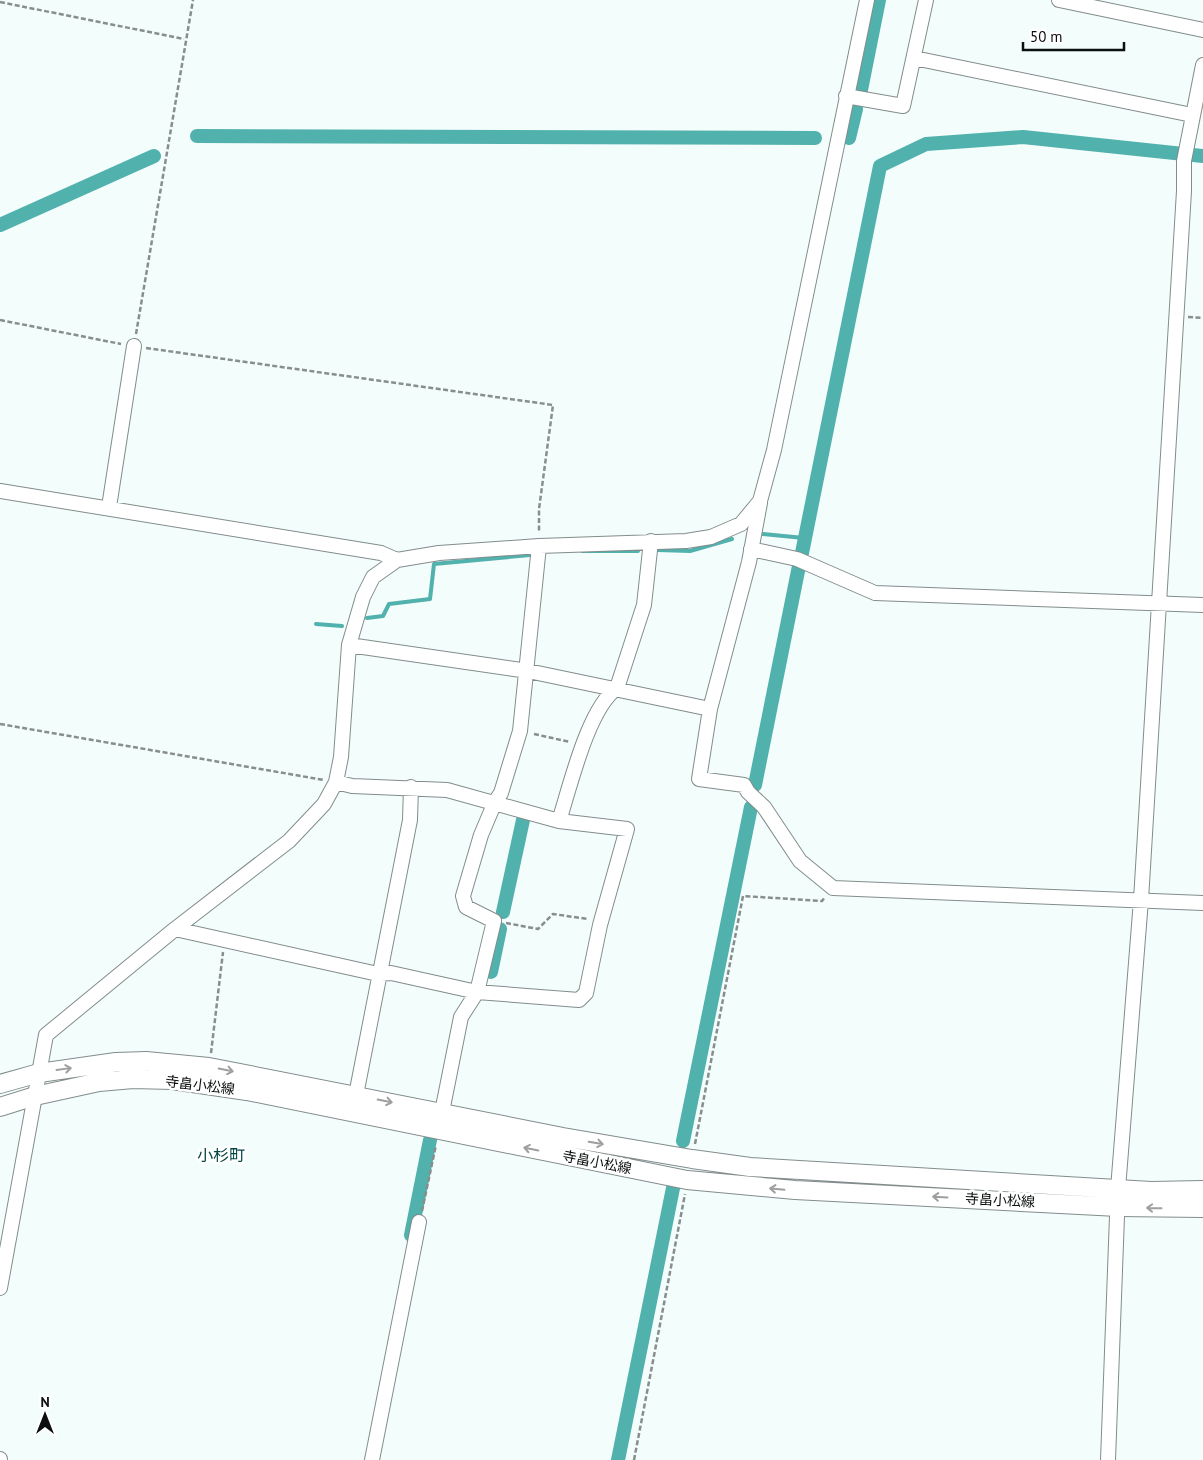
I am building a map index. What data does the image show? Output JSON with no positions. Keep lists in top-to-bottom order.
{
  "streets": {
    "main road": ["寺畠小松線"]
  },
  "districts": ["小杉町"],
  "scale_bar": "50 m",
  "north": "top"
}
